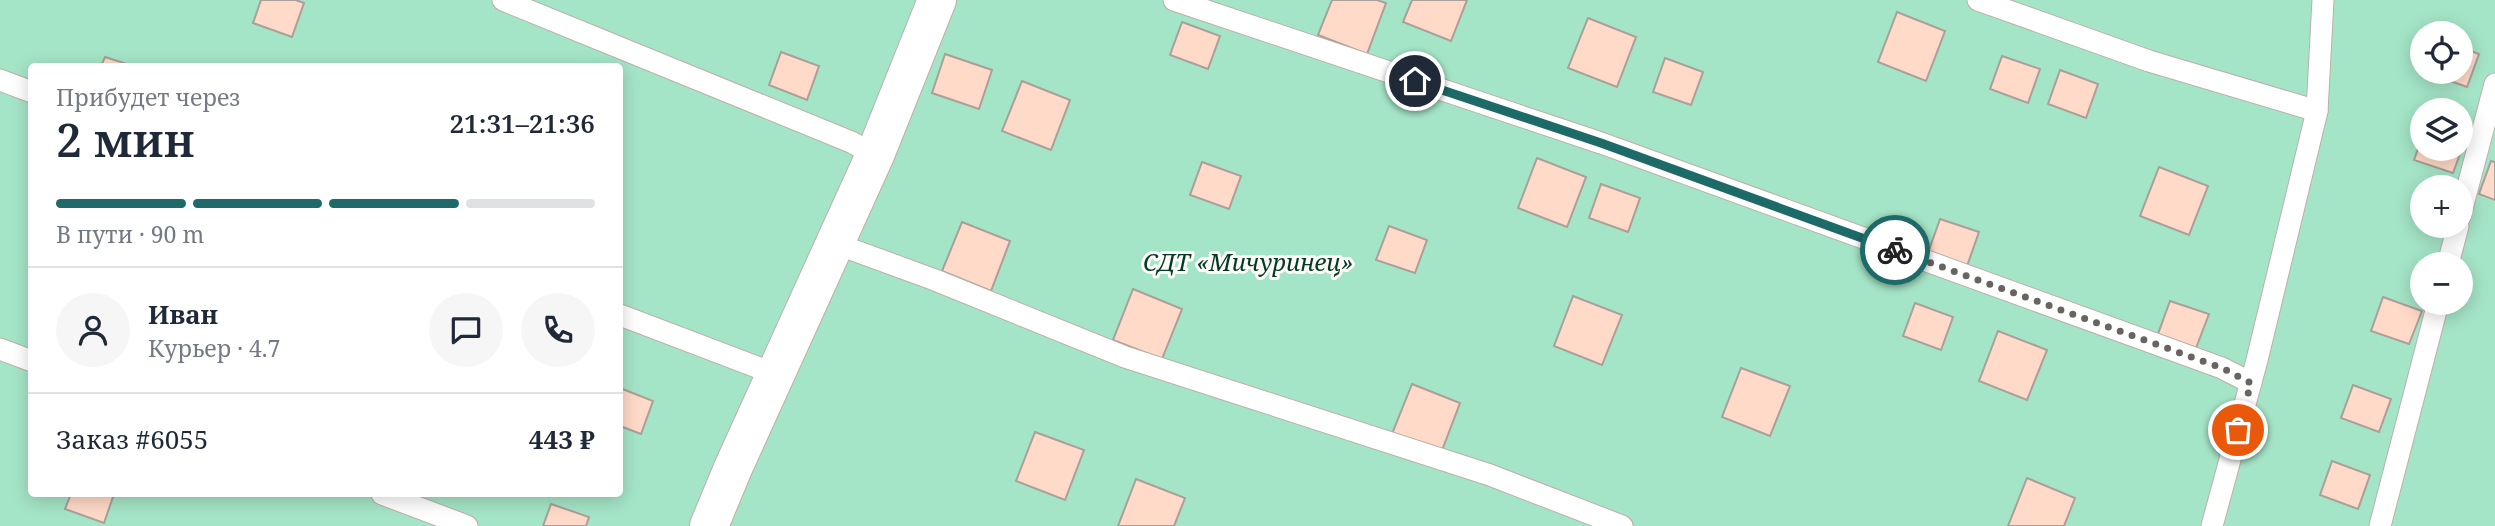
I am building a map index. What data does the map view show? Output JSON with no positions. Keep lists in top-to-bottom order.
{
  "parks": ["СДТ «Мичуринец»"],
  "page": {
    "map_buttons": ["+", "−"],
    "heading": ["2 мин", "Прибудет через", "21:31–21:36"],
    "panel": [
      "Иван",
      "Курьер · 4.7",
      "Заказ #6055",
      "443 ₽"
    ],
    "bar": "В пути · 90 m"
  }
}
